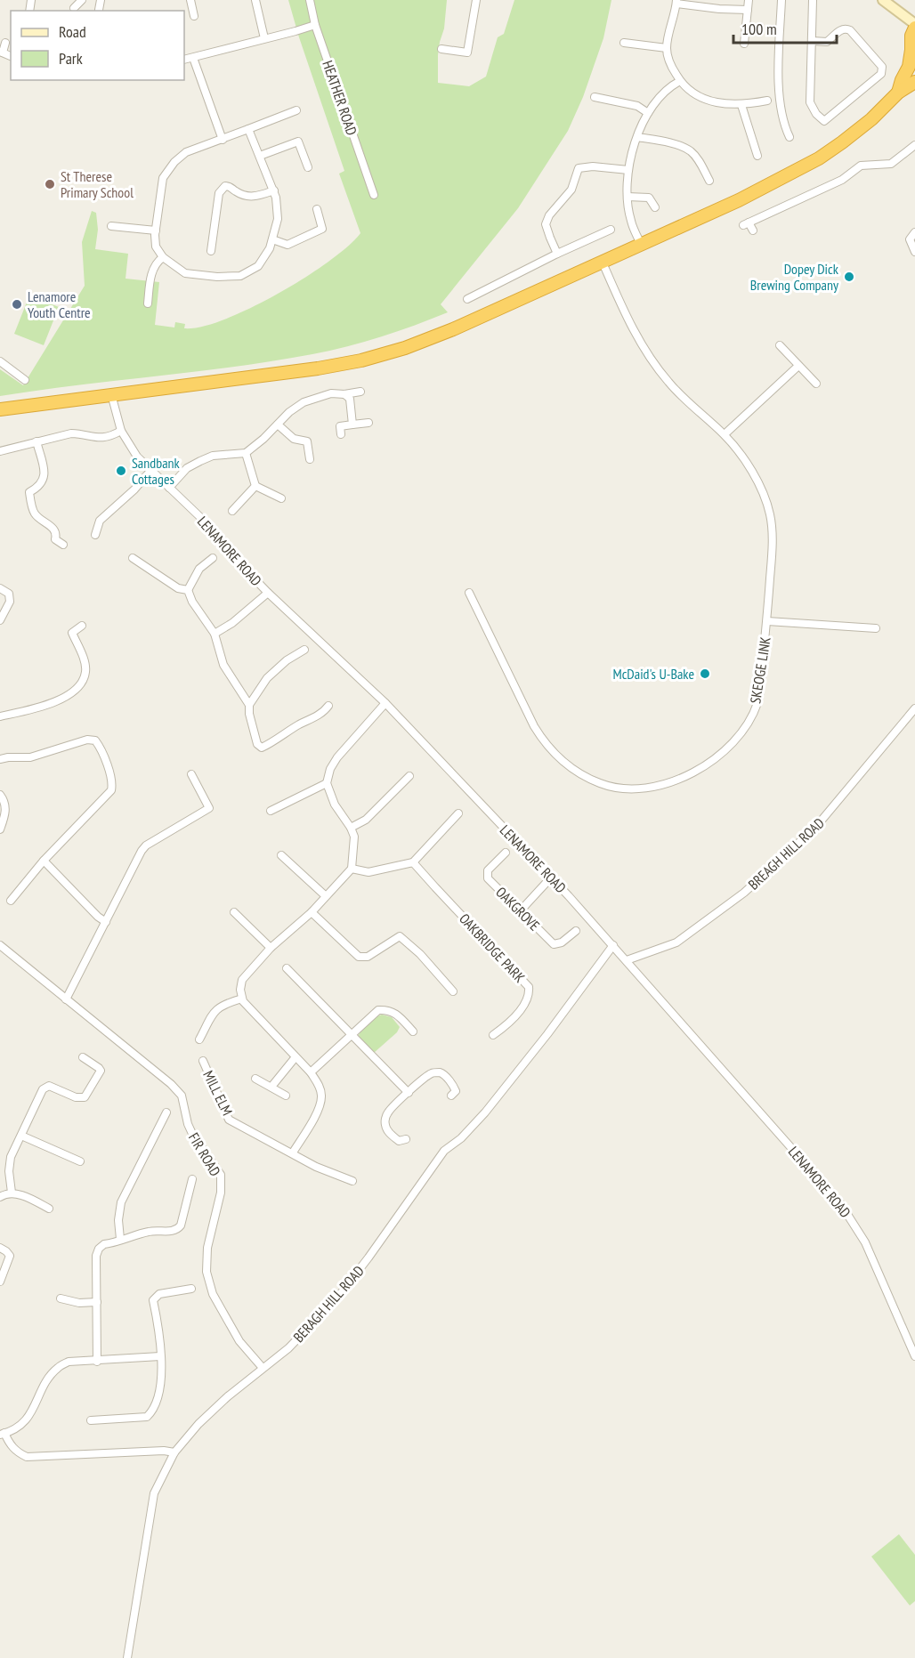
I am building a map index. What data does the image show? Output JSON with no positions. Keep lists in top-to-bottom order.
{
  "streets": {
    "street": [
      "HEATHER ROAD",
      "LENAMORE ROAD",
      "SKEOGE LINK",
      "BREAGH HILL ROAD",
      "OAKGROVE",
      "OAKBRIDGE PARK",
      "MILL ELM",
      "FIR ROAD",
      "BERAGH HILL ROAD"
    ]
  },
  "crossings": [
    ["LENAMORE ROAD", "BREAGH HILL ROAD"],
    ["LENAMORE ROAD", "BERAGH HILL ROAD"],
    ["FIR ROAD", "BERAGH HILL ROAD"]
  ],
  "places": [
    "St Therese Primary School",
    "Dopey Dick Brewing Company",
    "Lenamore Youth Centre",
    "Sandbank Cottages",
    "McDaid's U-Bake"
  ],
  "legend": ["Road", "Park"],
  "scale_bar": "100 m"
}
